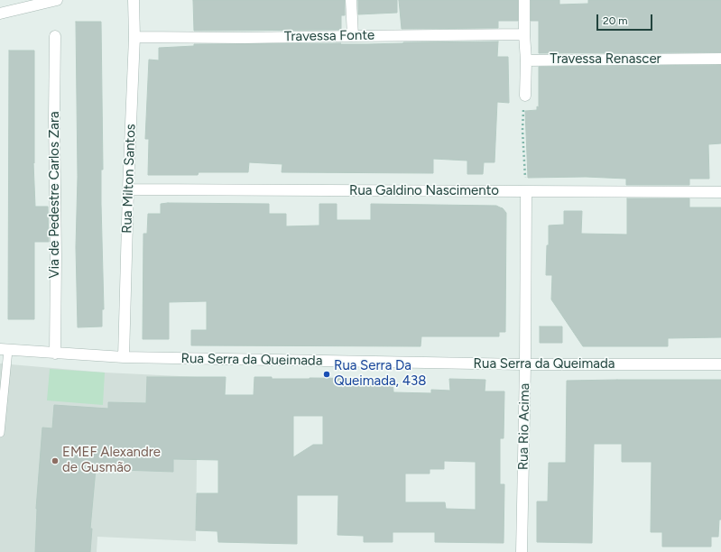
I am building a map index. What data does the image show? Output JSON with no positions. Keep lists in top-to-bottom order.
{
  "streets": {
    "street": [
      "Travessa Fonte",
      "Travessa Renascer",
      "Rua Milton Santos",
      "Rua Galdino Nascimento",
      "Via de Pedestre Carlos Zara",
      "Rua Serra da Queimada",
      "Rua Rio Acima"
    ]
  },
  "crossings": [
    ["Travessa Fonte", "Rua Milton Santos"],
    ["Rua Milton Santos", "Rua Galdino Nascimento"],
    ["Rua Milton Santos", "Rua Serra da Queimada"],
    ["Rua Galdino Nascimento", "Rua Rio Acima"],
    ["Via de Pedestre Carlos Zara", "Rua Serra da Queimada"],
    ["Rua Serra da Queimada", "Rua Rio Acima"]
  ],
  "places": ["Rua Serra Da Queimada, 438", "EMEF Alexandre de Gusmão"],
  "scale_bar": "20 m"
}
